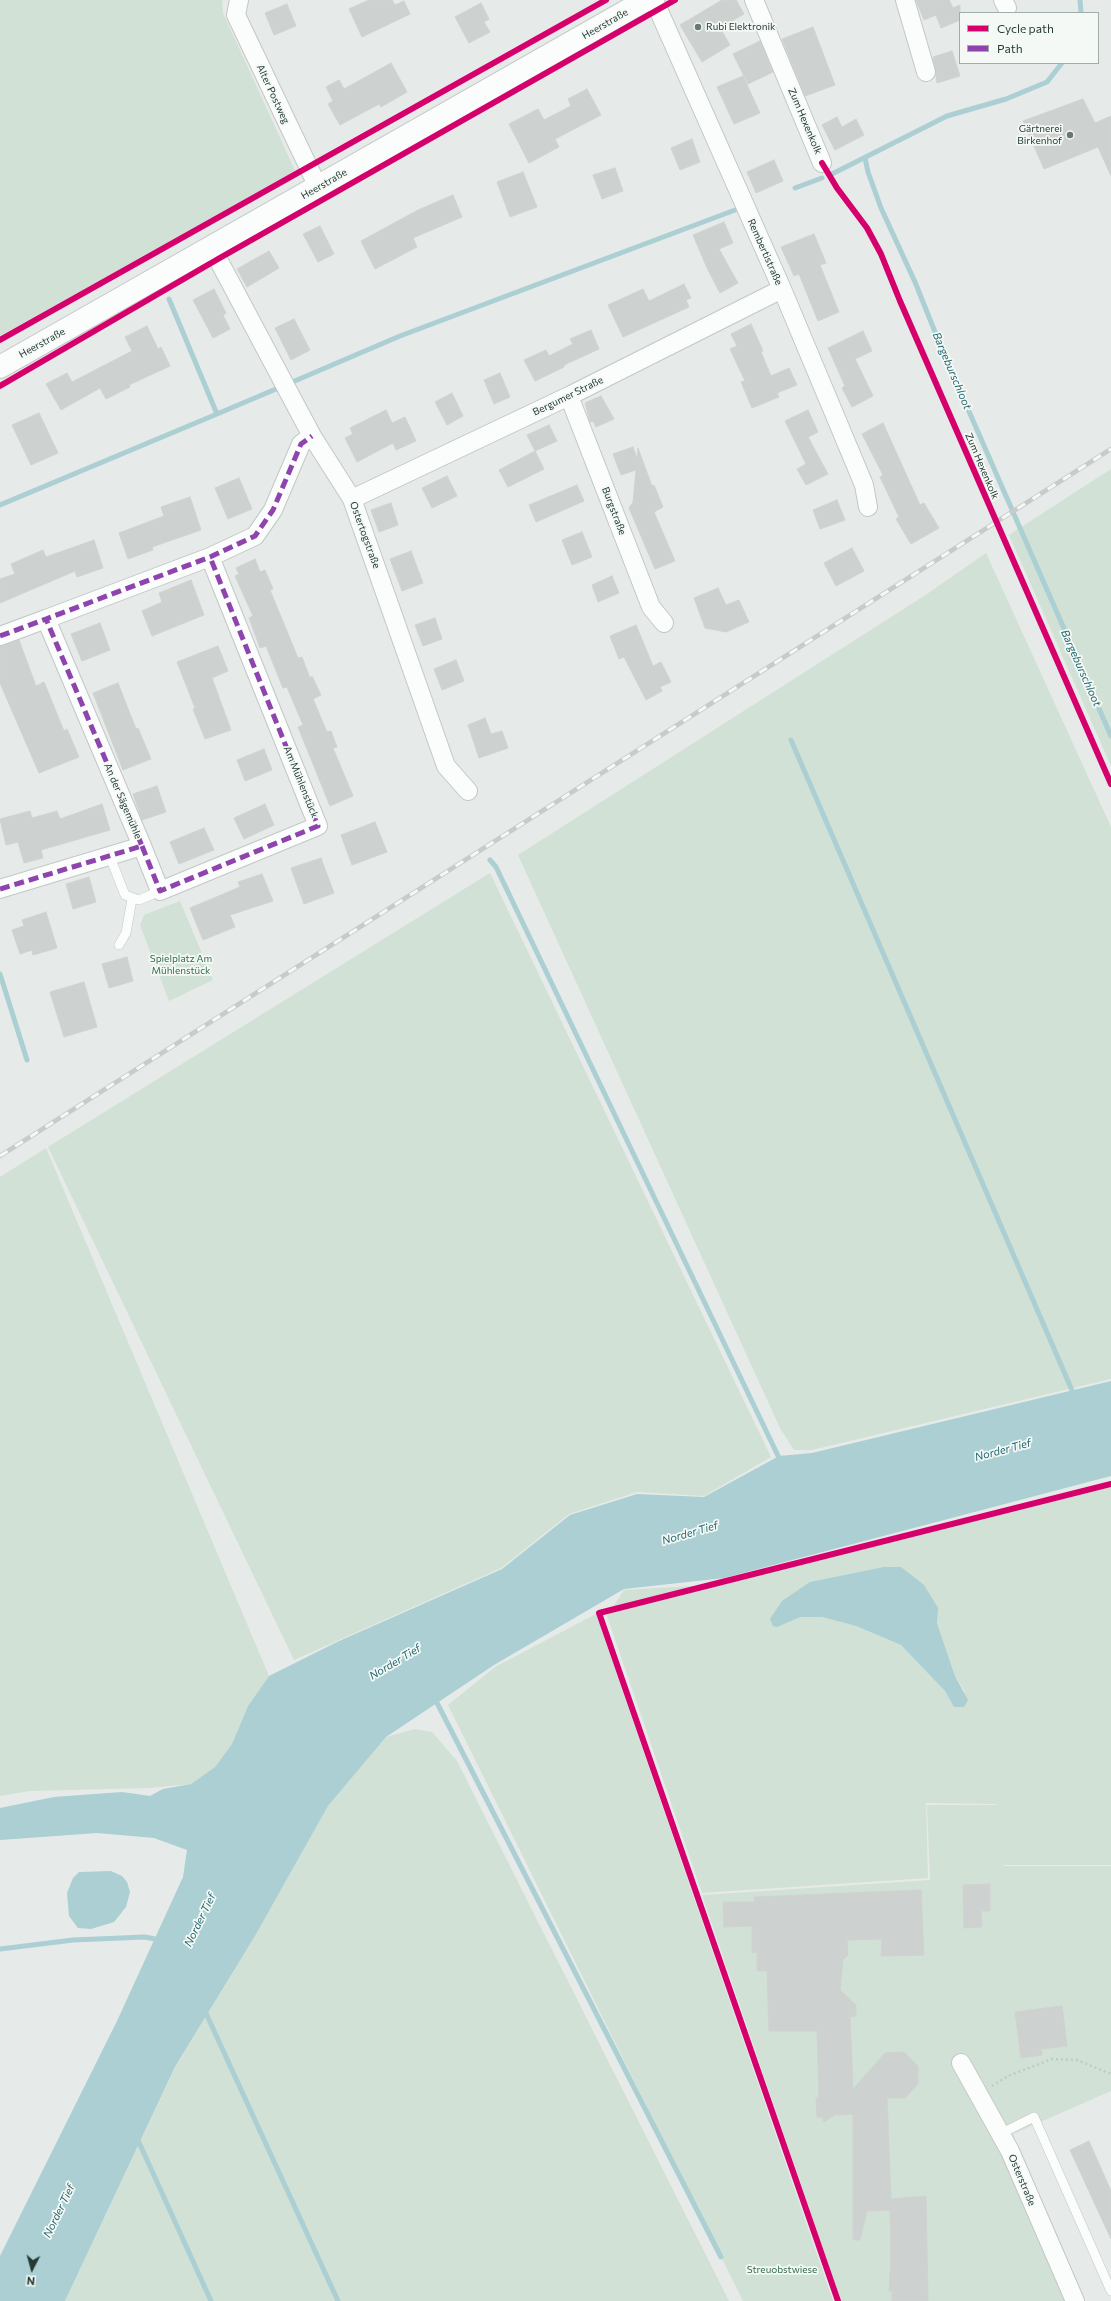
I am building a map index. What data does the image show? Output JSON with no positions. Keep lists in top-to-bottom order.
{
  "streets": {
    "street": [
      "Heerstraße",
      "Alter Postweg",
      "Zum Hexenkolk",
      "Rembertistraße",
      "Bergumer Straße",
      "Burgstraße",
      "Ostertogstraße",
      "Am Mühlenstück",
      "An der Sägemühle",
      "Osterstraße"
    ]
  },
  "crossings": [
    ["Heerstraße", "Alter Postweg"],
    ["Heerstraße", "Ostertogstraße"],
    ["Rembertistraße", "Bergumer Straße"],
    ["Bergumer Straße", "Burgstraße"],
    ["Bergumer Straße", "Ostertogstraße"]
  ],
  "water": ["Bargeburschloot", "Norder Tief"],
  "parks": ["Spielplatz Am Mühlenstück", "Streuobstwiese"],
  "places": ["Rubi Elektronik", "Gärtnerei Birkenhof"],
  "legend": ["Cycle path", "Path"],
  "north": "bottom"
}
